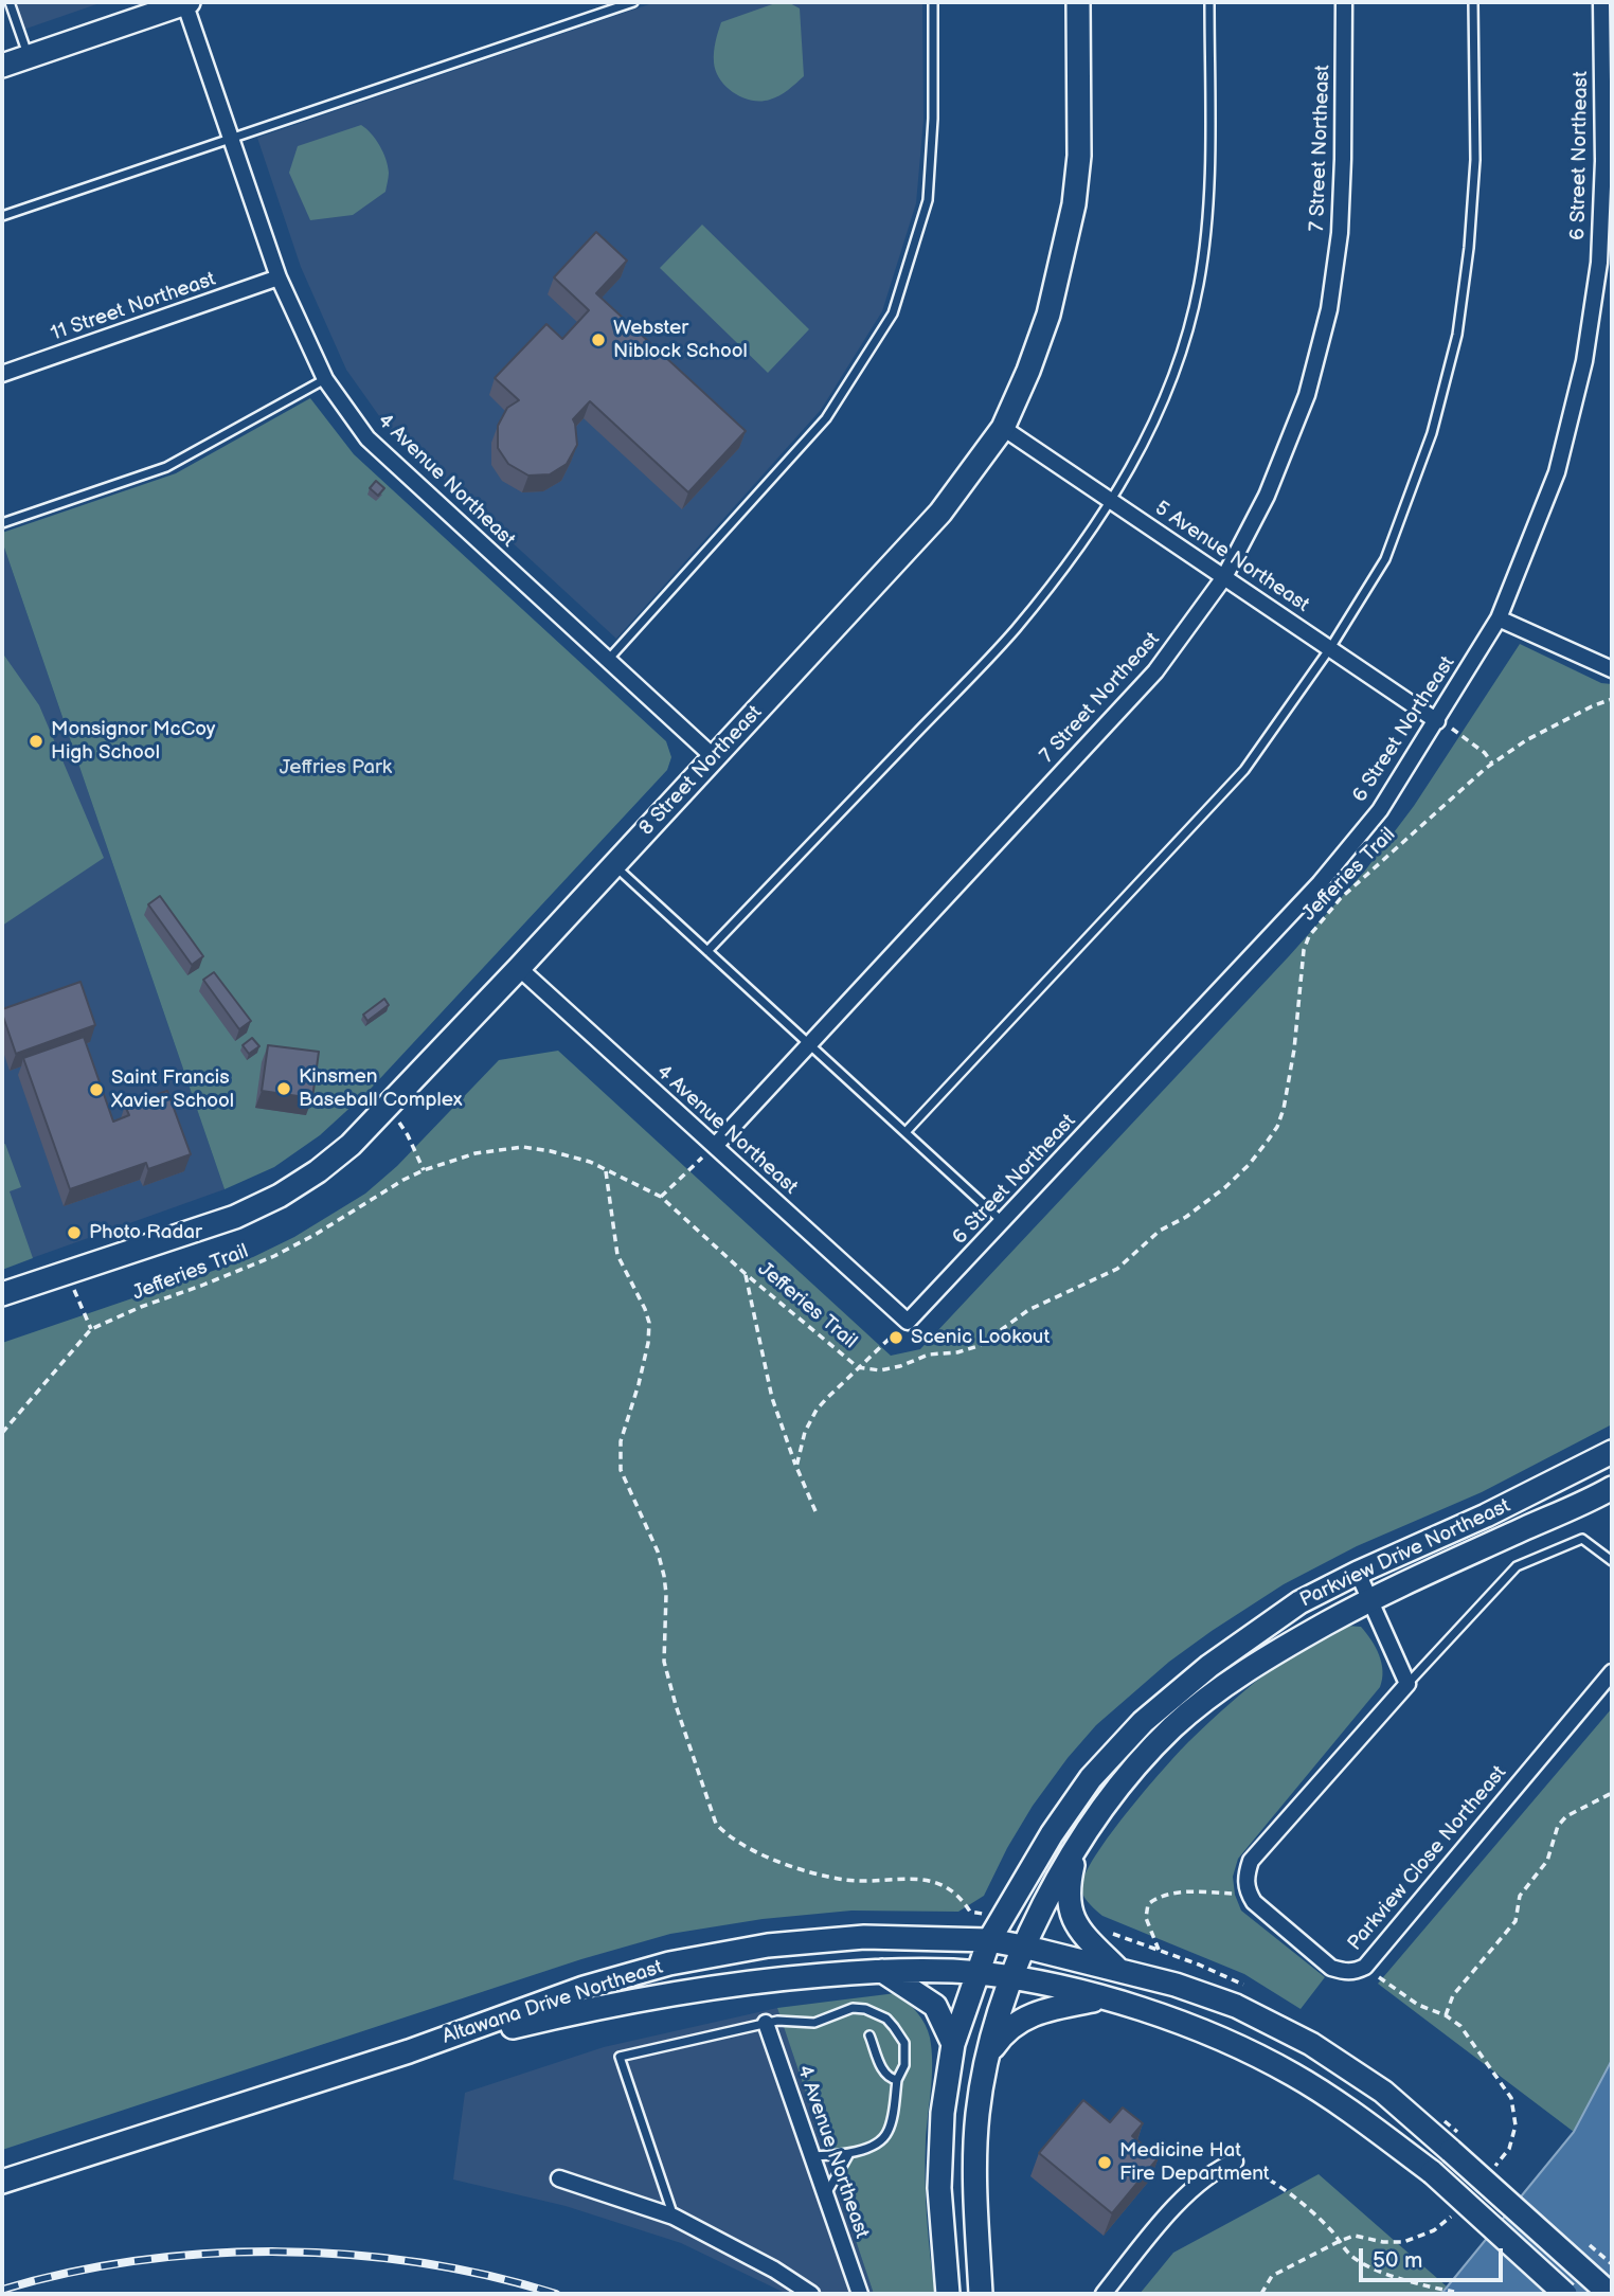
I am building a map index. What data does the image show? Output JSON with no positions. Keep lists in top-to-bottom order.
{
  "streets": {
    "main road": ["8 Street Northeast", "Parkview Drive Northeast", "Altawana Drive Northeast"],
    "street": [
      "7 Street Northeast",
      "6 Street Northeast",
      "11 Street Northeast",
      "4 Avenue Northeast",
      "5 Avenue Northeast",
      "Parkview Close Northeast"
    ],
    "path": ["Jefferies Trail"]
  },
  "crossings": [
    ["7 Street Northeast", "4 Avenue Northeast"],
    ["7 Street Northeast", "5 Avenue Northeast"],
    ["6 Street Northeast", "4 Avenue Northeast"],
    ["6 Street Northeast", "5 Avenue Northeast"],
    ["11 Street Northeast", "4 Avenue Northeast"],
    ["4 Avenue Northeast", "8 Street Northeast"],
    ["5 Avenue Northeast", "8 Street Northeast"],
    ["Parkview Drive Northeast", "Altawana Drive Northeast"]
  ],
  "parks": ["Jeffries Park"],
  "places": [
    "Webster Niblock School",
    "Monsignor McCoy High School",
    "Kinsmen Baseball Complex",
    "Saint Francis Xavier School",
    "Photo Radar",
    "Scenic Lookout",
    "Medicine Hat Fire Department"
  ],
  "scale_bar": "50 m"
}
